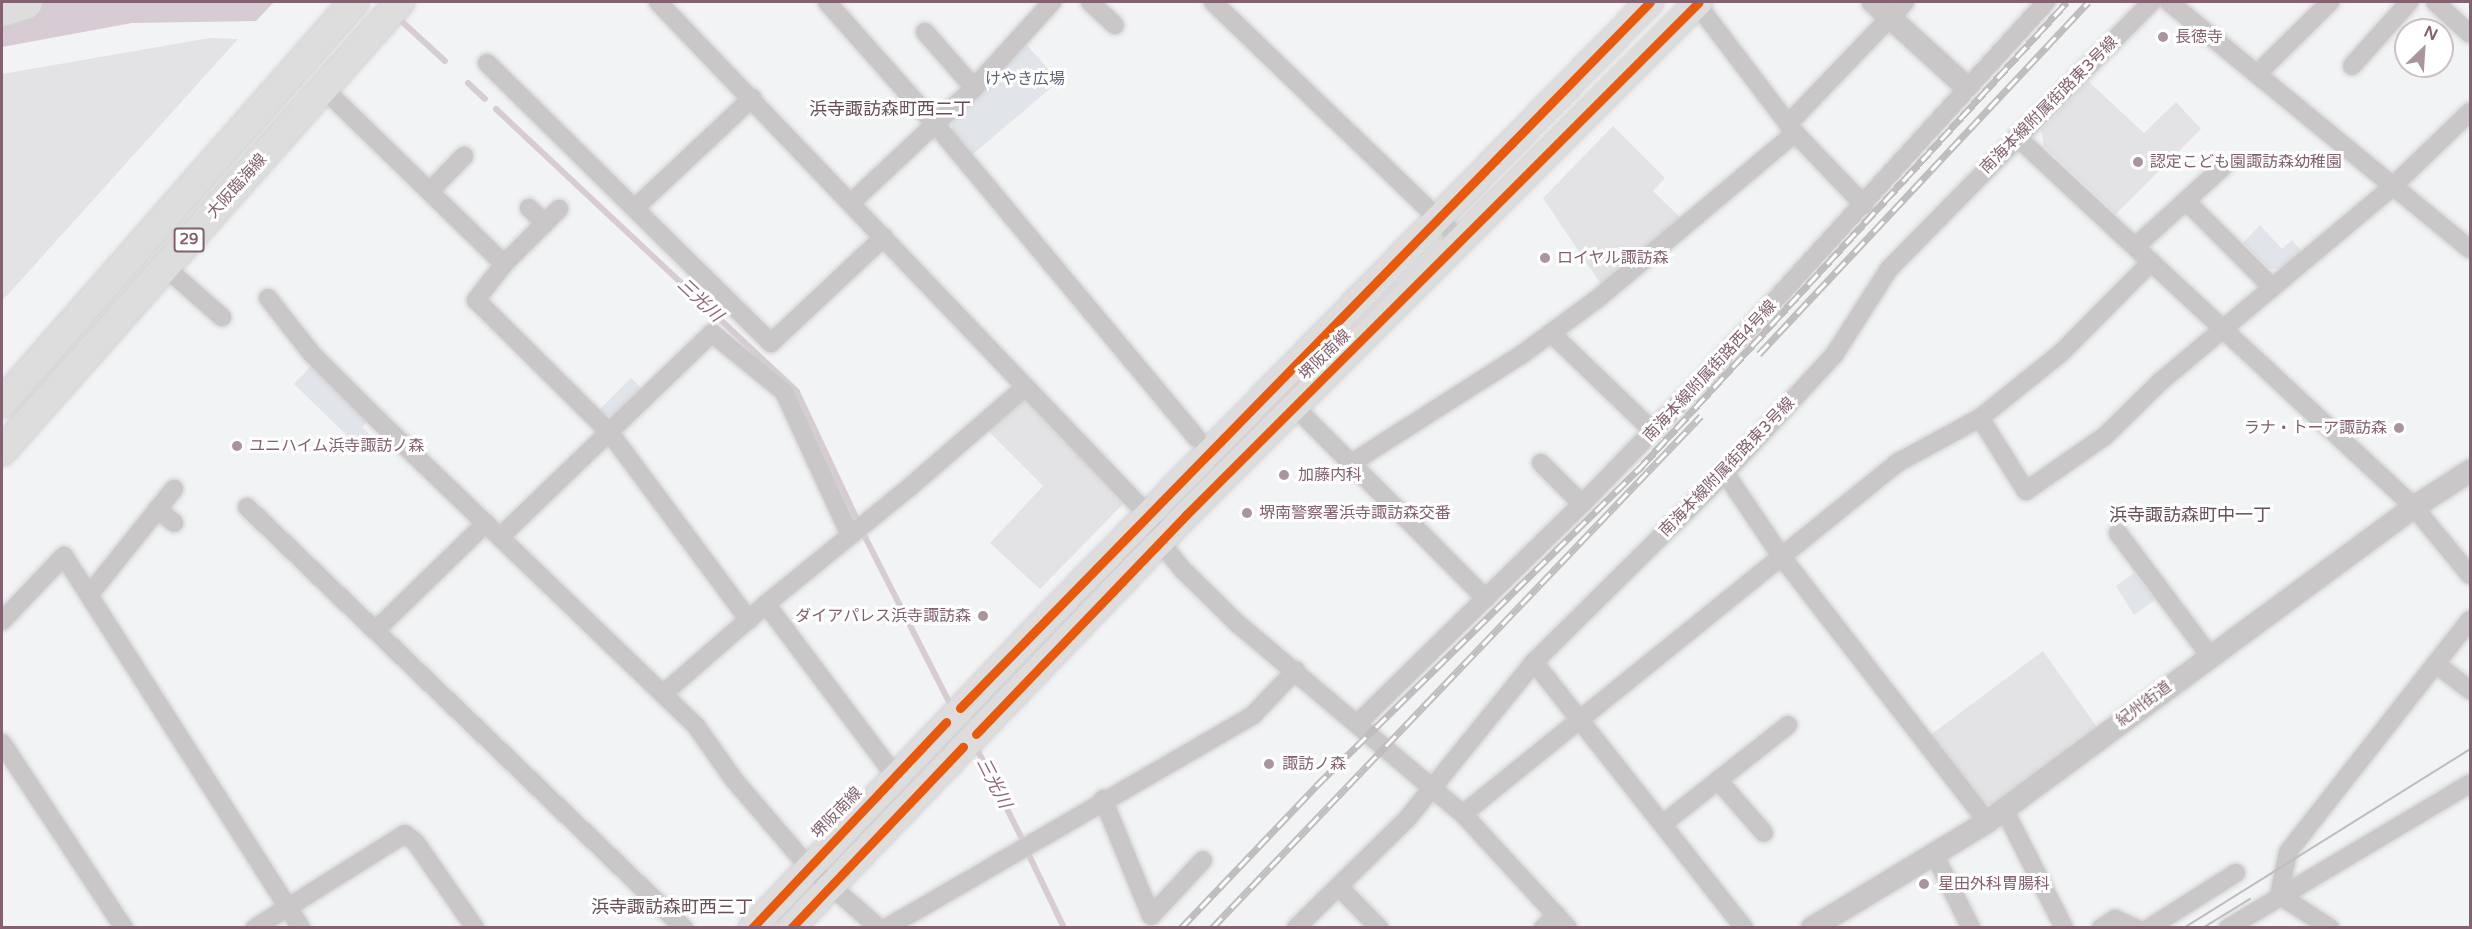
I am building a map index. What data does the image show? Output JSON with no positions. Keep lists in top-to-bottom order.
{
  "streets": {
    "main road": ["大阪臨海線", "29", "堺阪南線"],
    "street": ["南海本線附属街路東3号線", "南海本線附属街路西4号線", "紀州街道"]
  },
  "districts": ["浜寺諏訪森町西二丁", "浜寺諏訪森町中一丁", "浜寺諏訪森町西三丁"],
  "water": ["三光川"],
  "parks": ["けやき広場"],
  "places": [
    "長徳寺",
    "認定こども園諏訪森幼稚園",
    "ロイヤル諏訪森",
    "ラナ・トーア諏訪森",
    "ユニハイム浜寺諏訪ノ森",
    "加藤内科",
    "堺南警察署浜寺諏訪森交番",
    "ダイアパレス浜寺諏訪森",
    "諏訪ノ森",
    "星田外科胃腸科"
  ],
  "north": "top right"
}
